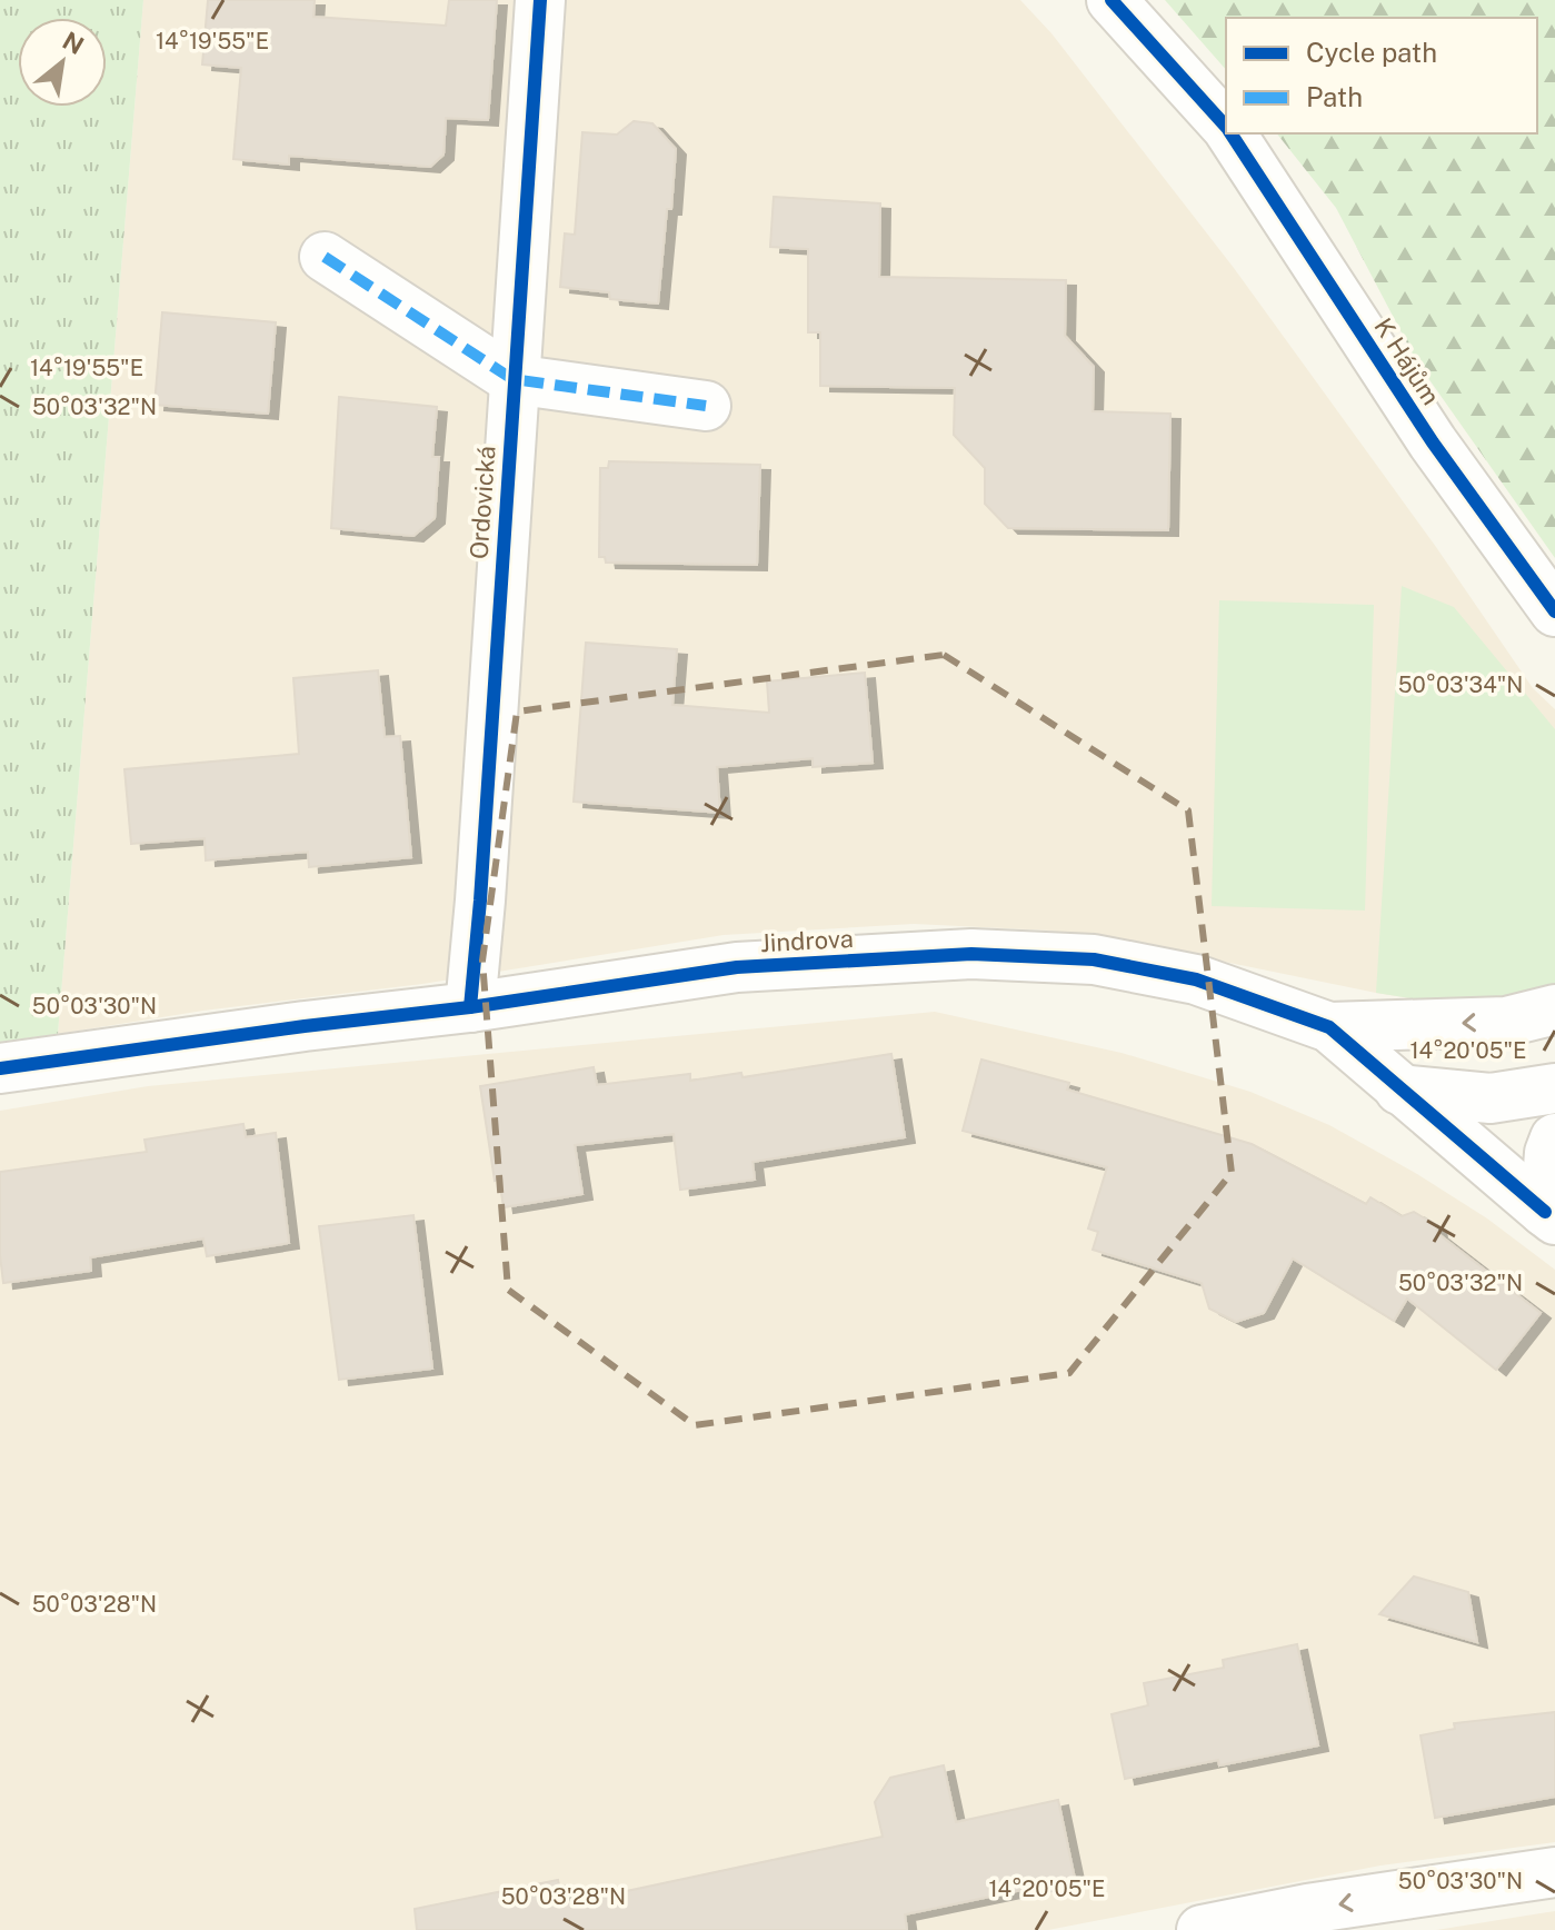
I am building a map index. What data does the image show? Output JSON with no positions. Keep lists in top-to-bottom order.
{
  "streets": {
    "street": ["K Hájům", "Ordovická", "Jindrova"]
  },
  "crossings": [
    ["Ordovická", "Jindrova"]
  ],
  "legend": ["Cycle path", "Path"],
  "north": "top right",
  "coordinates": [
    "14°19'55\"E",
    "50°03'32\"N",
    "50°03'34\"N",
    "50°03'30\"N",
    "14°20'05\"E",
    "50°03'28\"N"
  ]
}
